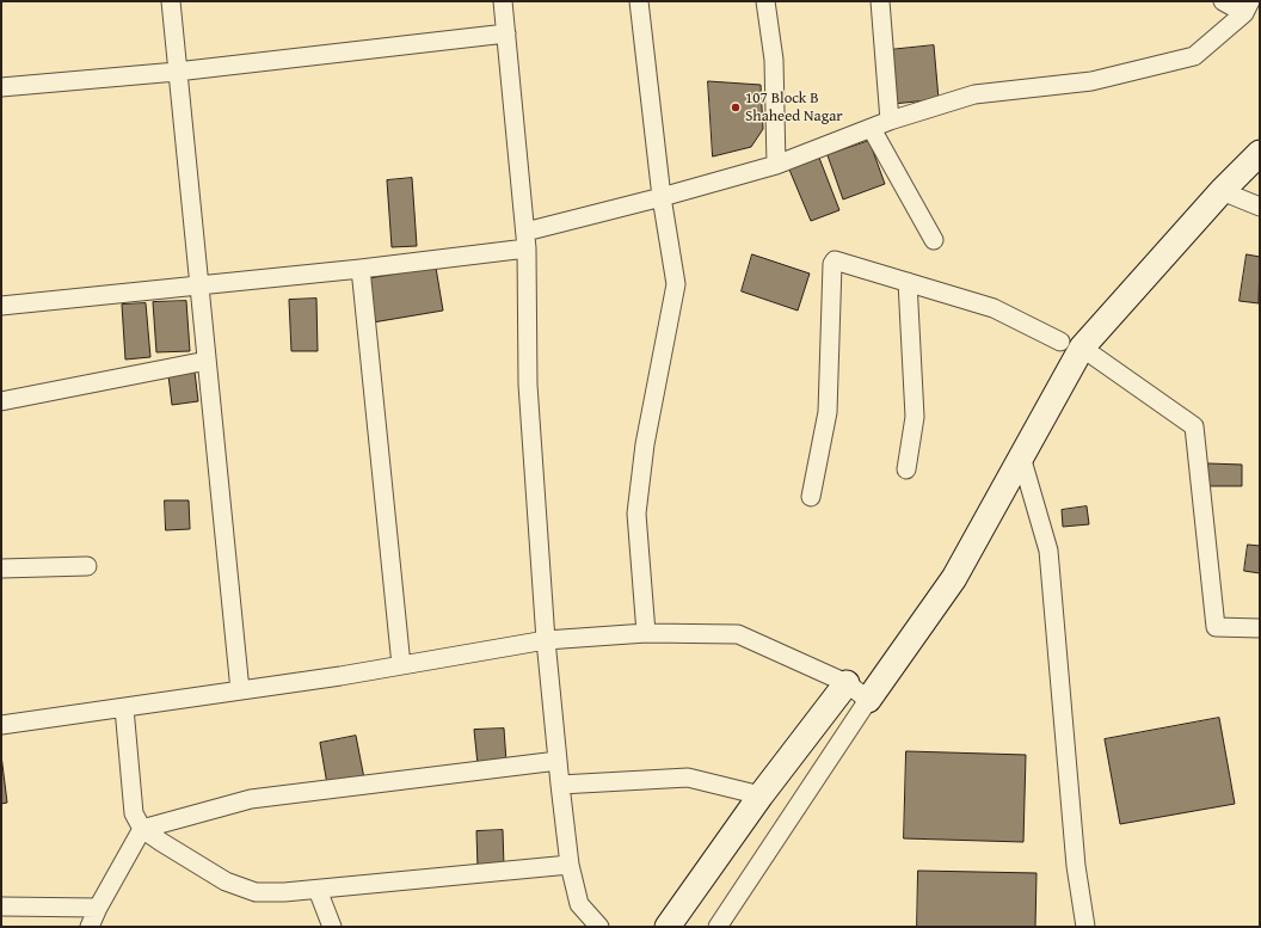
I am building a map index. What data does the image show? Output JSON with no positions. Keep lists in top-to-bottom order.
{
  "places": ["107 Block B Shaheed Nagar"]
}
